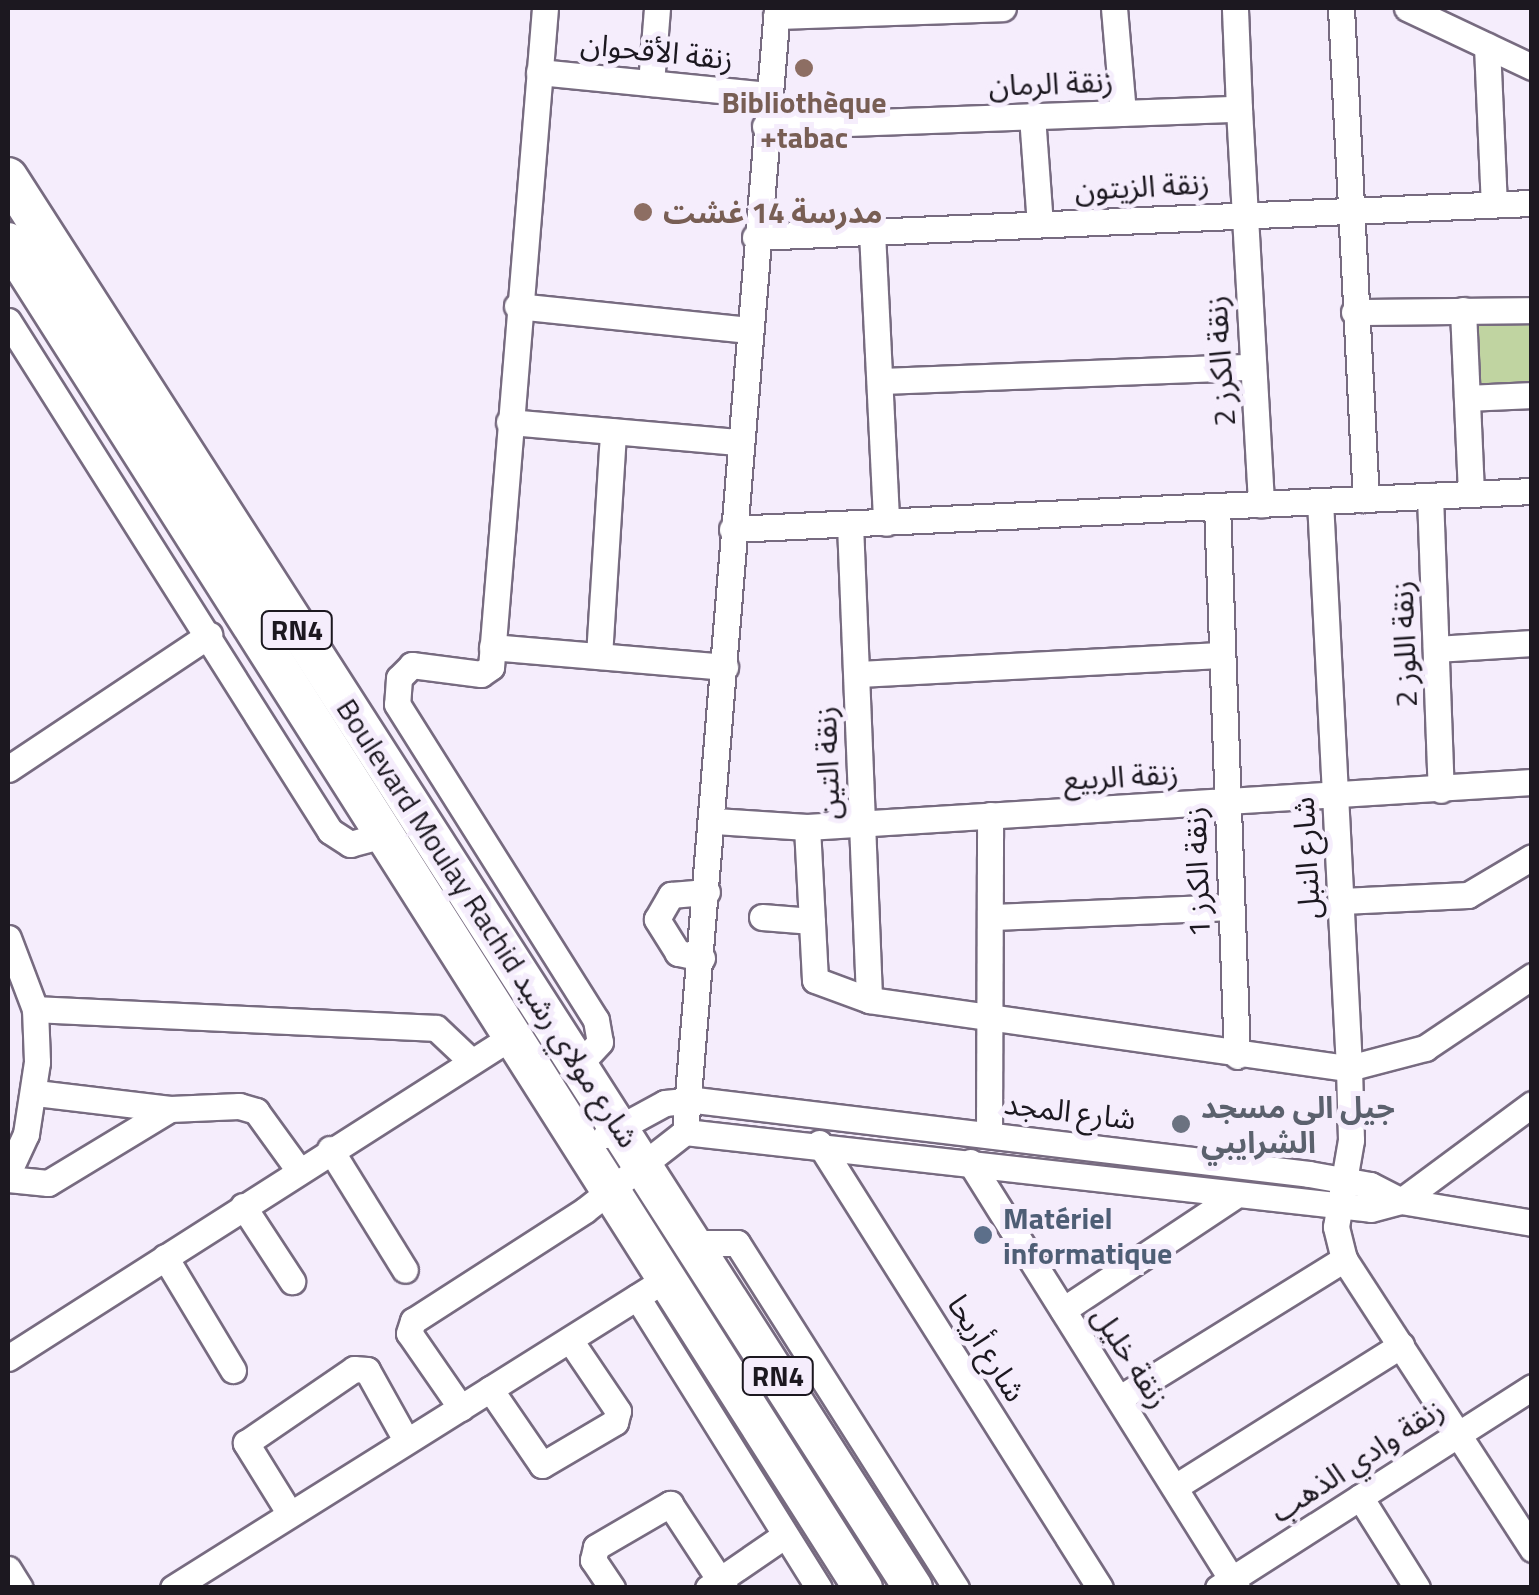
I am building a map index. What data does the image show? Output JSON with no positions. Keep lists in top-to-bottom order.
{
  "streets": {
    "main road": ["RN4", "Boulevard Moulay Rachid شارع مولاي رشيد"],
    "street": [
      "زنقة الأقحوان",
      "زنقة الرمان",
      "زنقة الزيتون",
      "زنقة الكرز 2",
      "زنقة اللوز 2",
      "زنقة التين",
      "زنقة الربيع",
      "شارع النبل",
      "زنقة الكرز 1",
      "شارع المجد",
      "شارع أريحا",
      "زنقة خليل",
      "زنقة وادي الذهب"
    ]
  },
  "crossings": [
    ["زنقة الرمان", "زنقة الكرز 2"],
    ["زنقة الزيتون", "زنقة الكرز 2"],
    ["RN4", "Boulevard Moulay Rachid شارع مولاي رشيد"],
    ["زنقة اللوز 2", "زنقة الربيع"],
    ["زنقة التين", "زنقة الربيع"],
    ["زنقة الربيع", "شارع النبل"],
    ["زنقة الربيع", "زنقة الكرز 1"],
    ["شارع النبل", "شارع المجد"],
    ["Boulevard Moulay Rachid شارع مولاي رشيد", "شارع المجد"],
    ["شارع المجد", "شارع أريحا"],
    ["شارع المجد", "زنقة خليل"],
    ["زنقة خليل", "زنقة وادي الذهب"]
  ],
  "places": [
    "Bibliothèque +tabac",
    "مدرسة 14 غشت",
    "جيل الي مسجد الشرايبي",
    "Matériel informatique"
  ]
}
